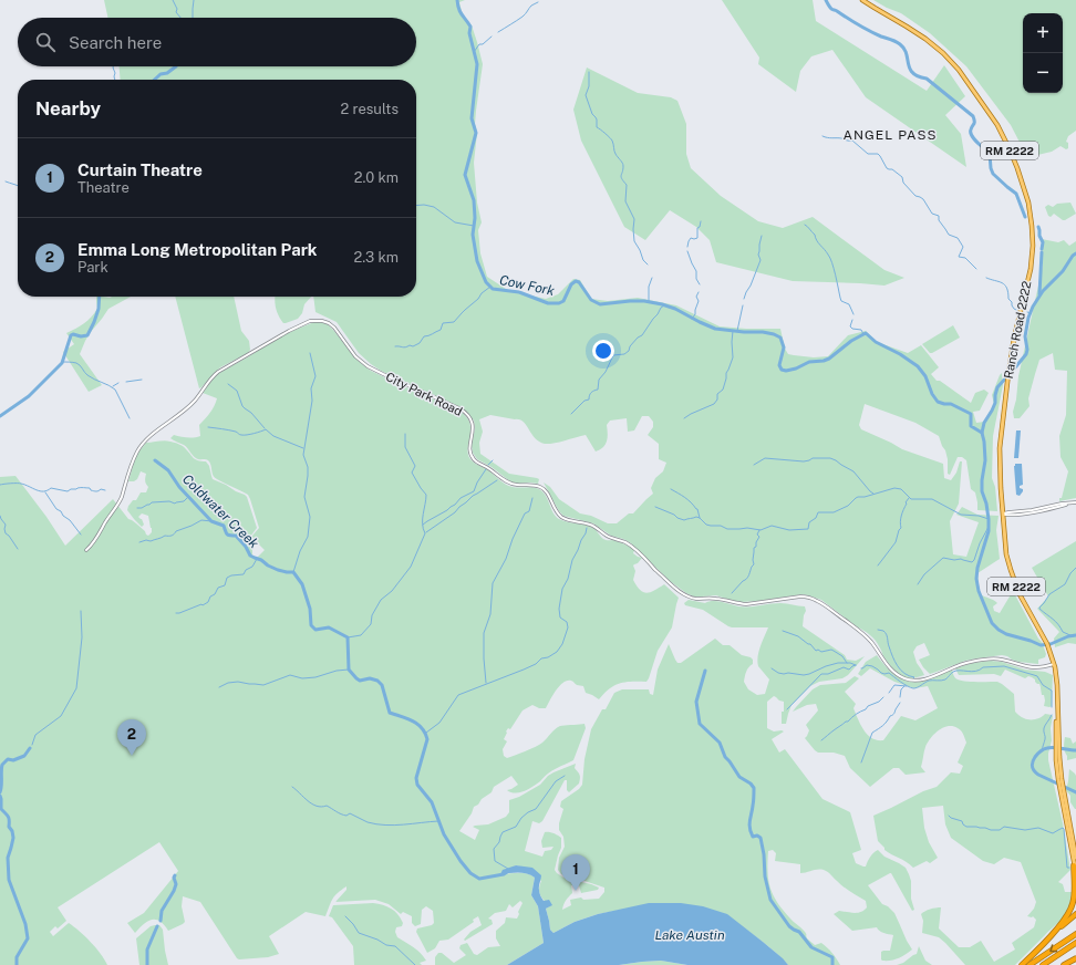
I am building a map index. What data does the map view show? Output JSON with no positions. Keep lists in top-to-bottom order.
{
  "streets": {
    "main road": ["RM 2222", "Ranch Road 2222"],
    "street": ["City Park Road"]
  },
  "crossings": [
    ["Ranch Road 2222", "City Park Road"]
  ],
  "districts": ["ANGEL PASS"],
  "water": ["Cow Fork", "Coldwater Creek", "Lake Austin"],
  "page": {
    "map_buttons": ["+", "−"],
    "search": "Search here",
    "heading": ["Nearby", "2 results"],
    "list": [
      {
        "mark": "1",
        "name": "Curtain Theatre",
        "note": "Theatre",
        "value": "2.0 km"
      },
      {
        "mark": "2",
        "name": "Emma Long Metropolitan Park",
        "note": "Park",
        "value": "2.3 km"
      }
    ],
    "pins": ["2", "1"]
  }
}
